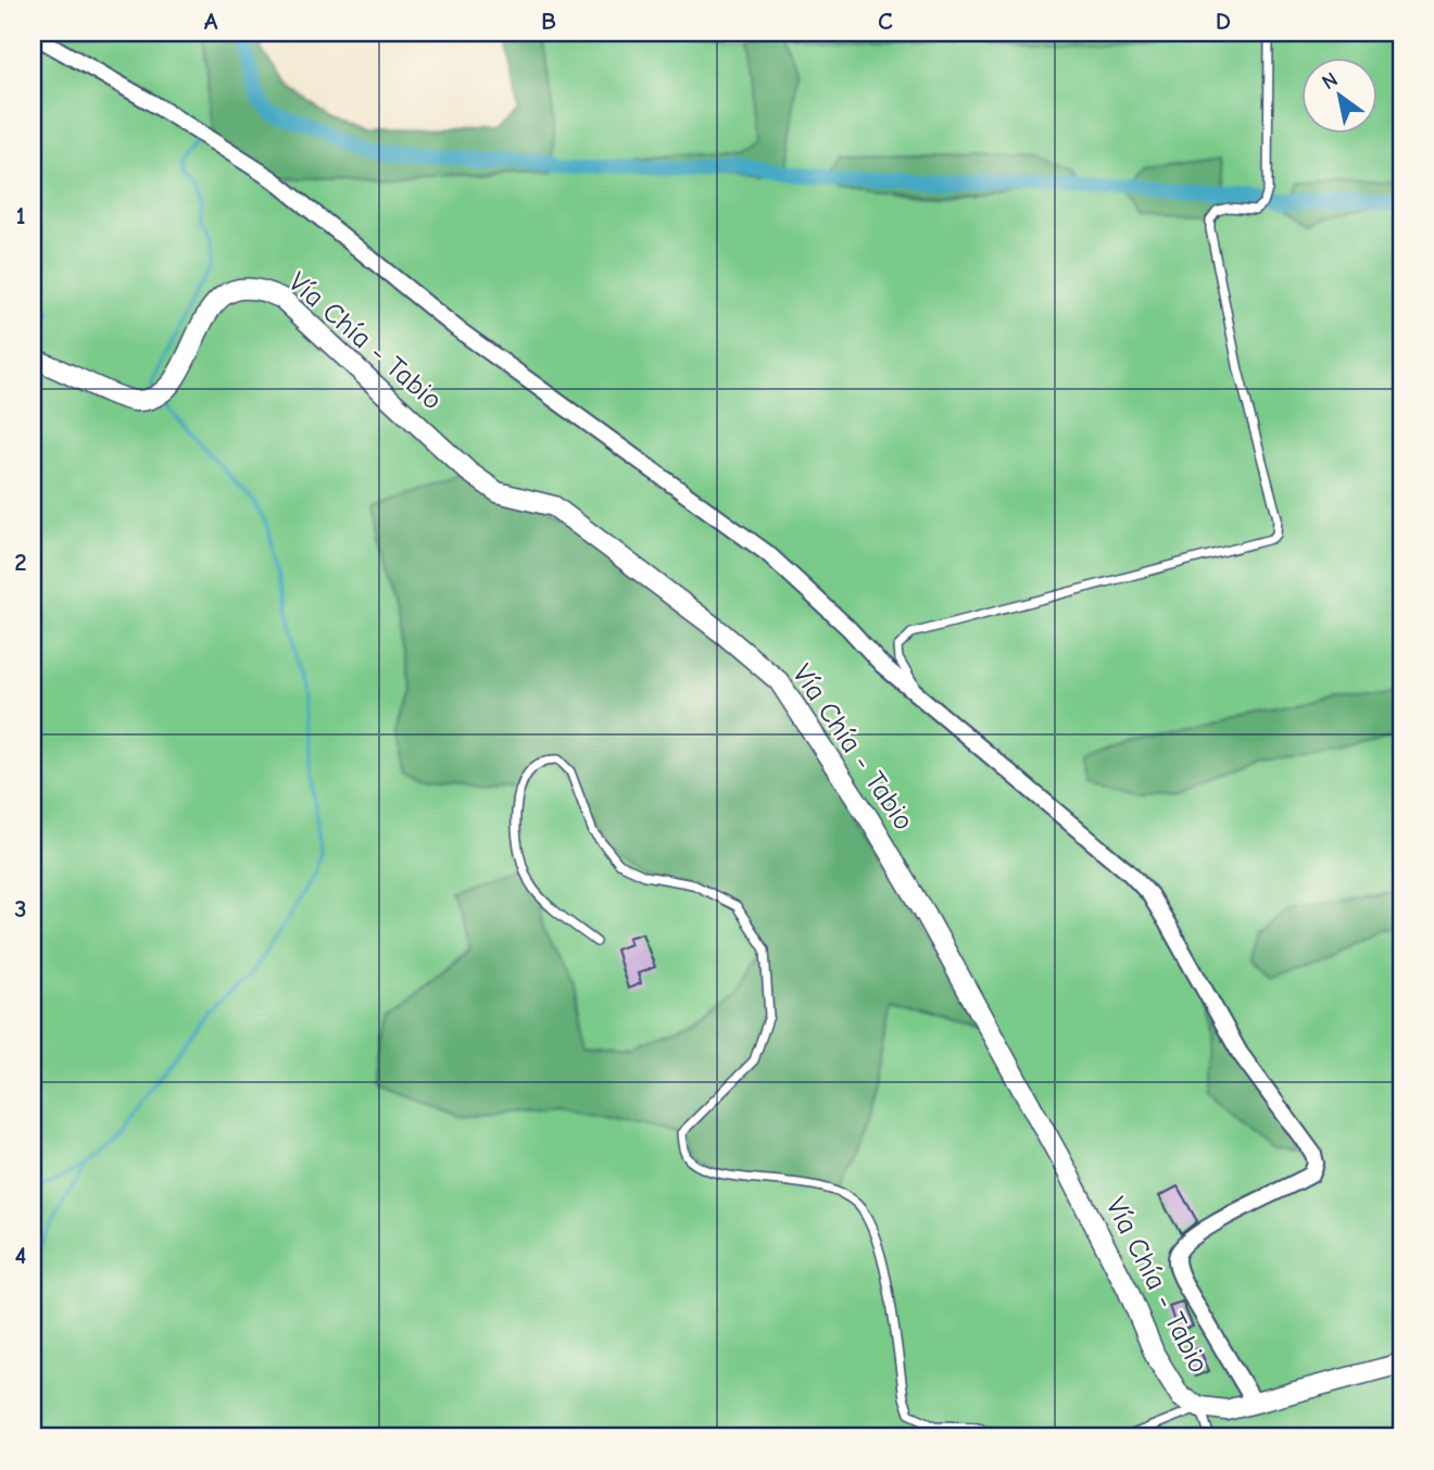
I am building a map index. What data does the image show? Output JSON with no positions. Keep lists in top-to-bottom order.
{
  "streets": {
    "street": ["Vía Chía - Tabio"]
  },
  "north": "top left",
  "grid": {
    "columns": [
      "A",
      "B",
      "C",
      "D"
    ],
    "rows": [
      "1",
      "2",
      "3",
      "4"
    ]
  }
}
